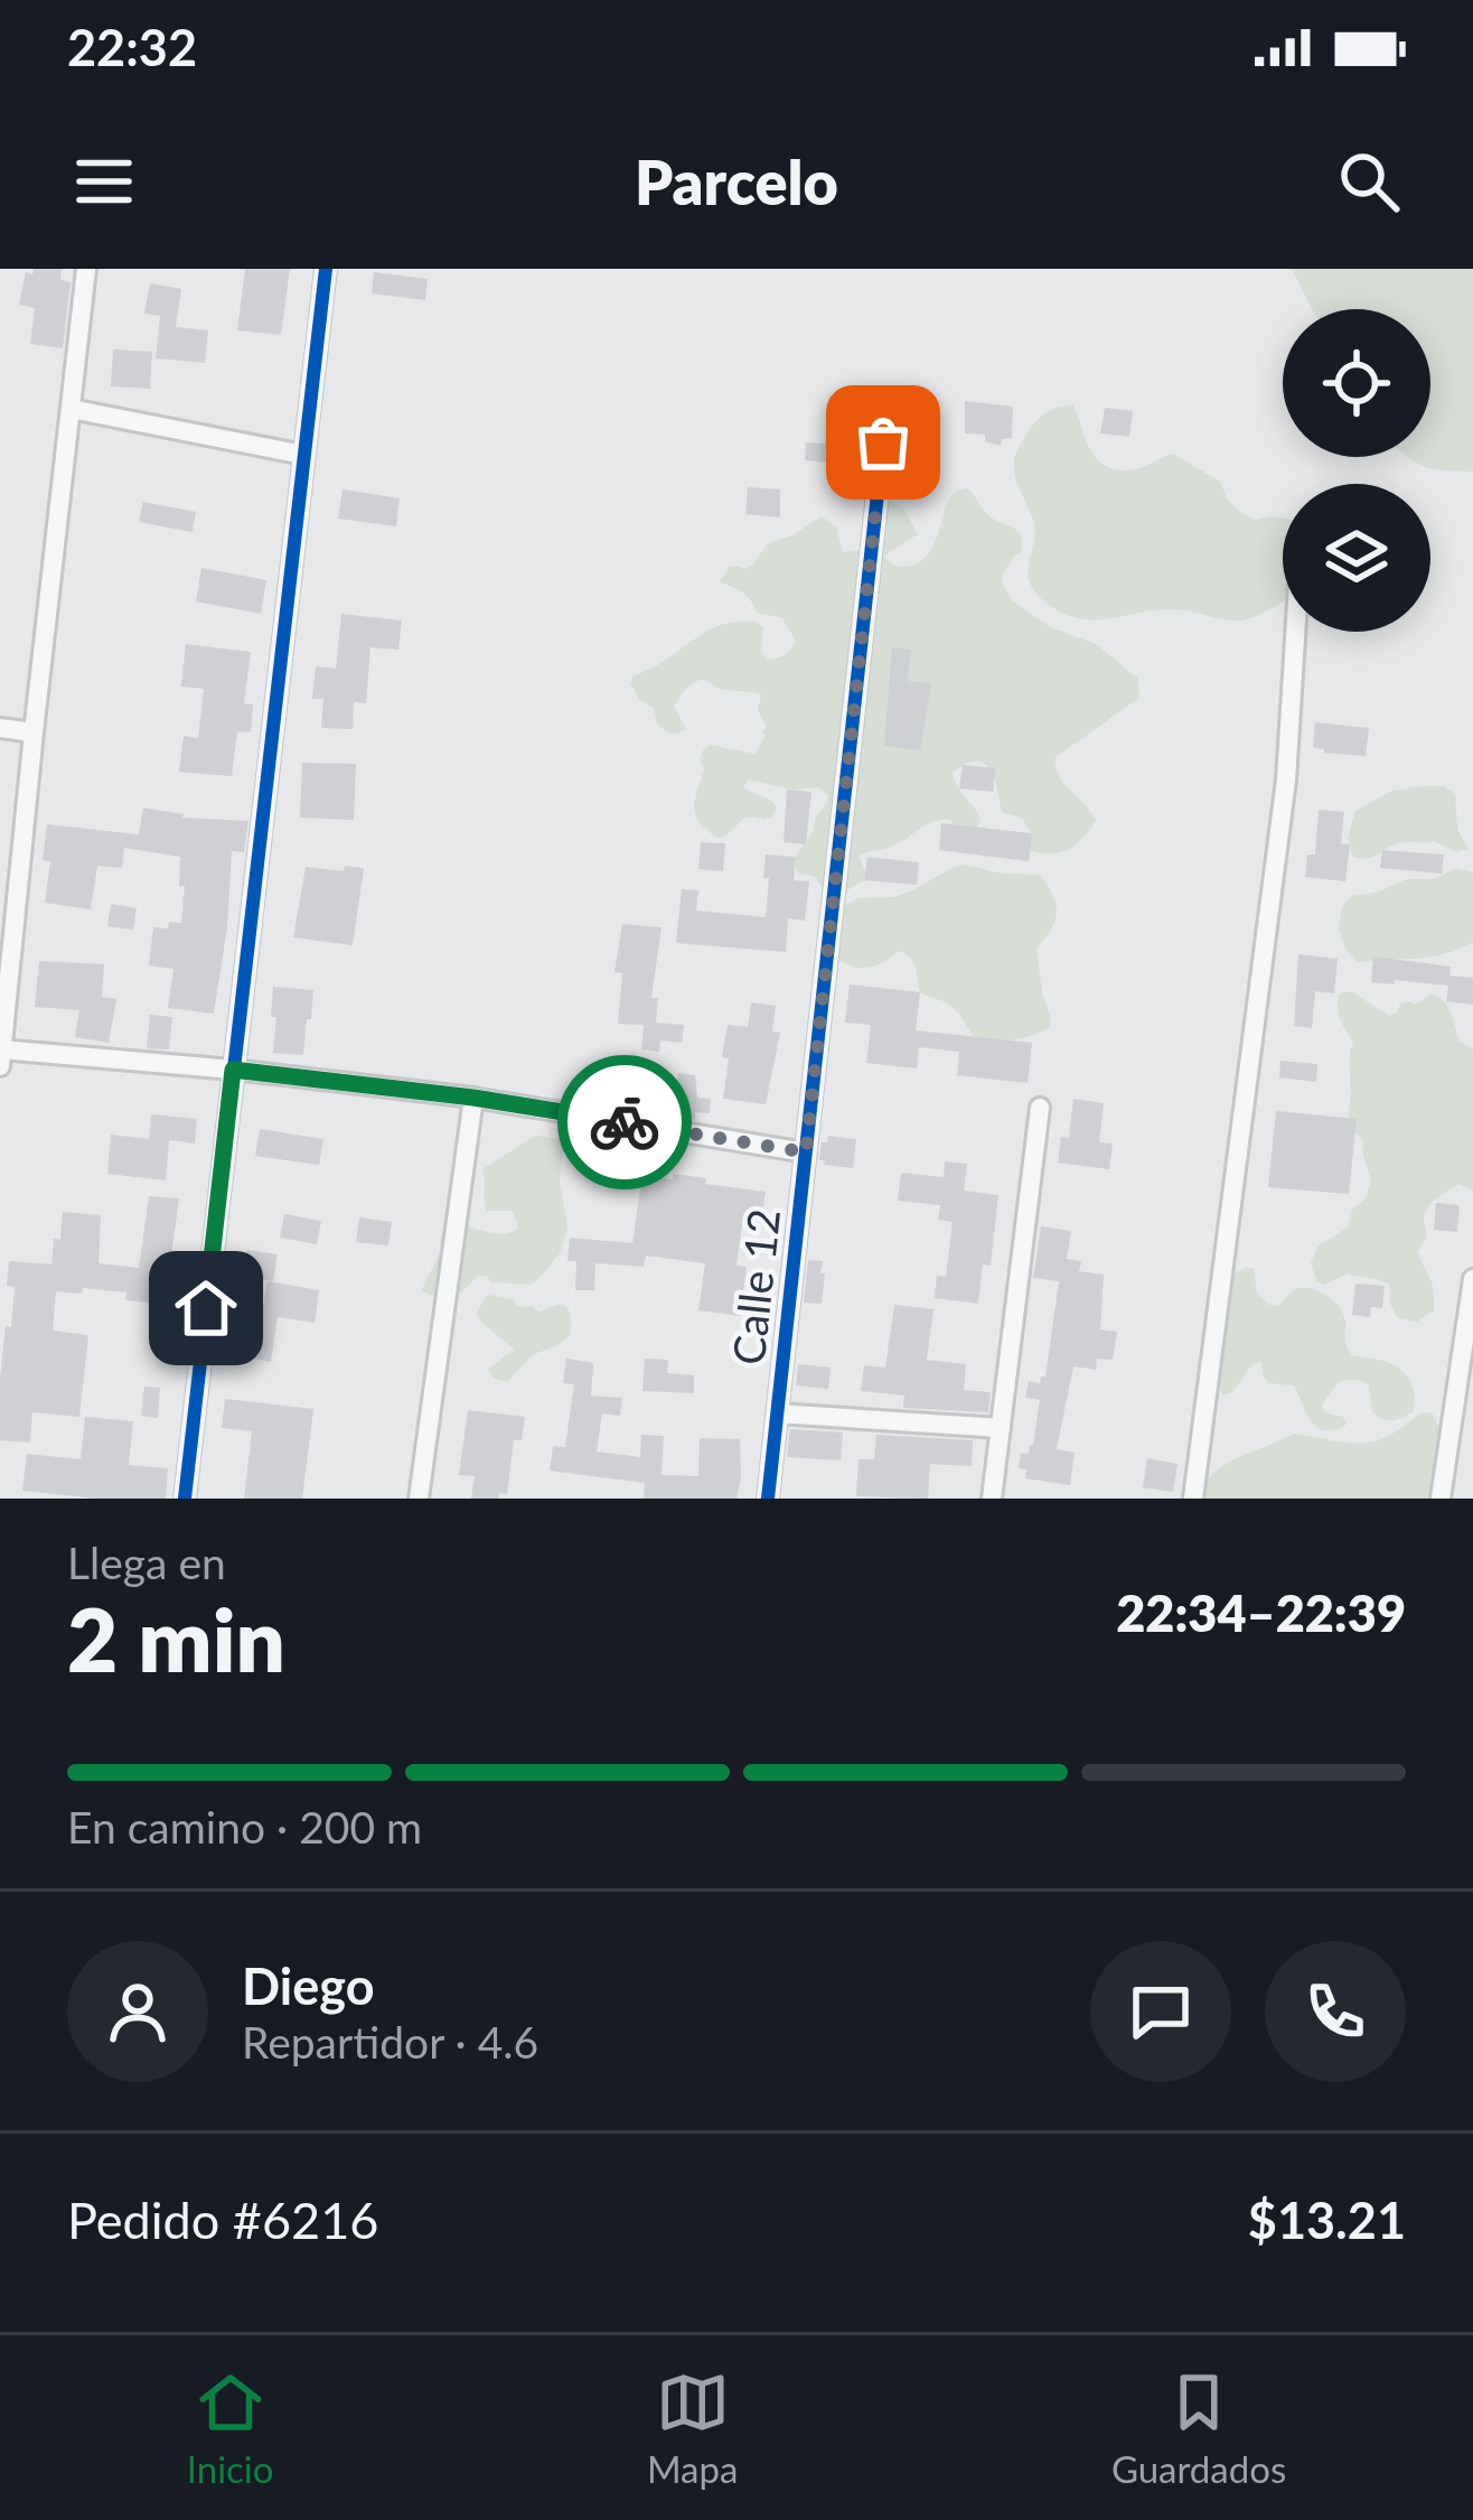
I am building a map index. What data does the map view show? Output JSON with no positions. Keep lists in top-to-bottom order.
{
  "streets": {
    "street": ["Calle 12"]
  },
  "page": {
    "status": "22:32",
    "header": "Parcelo",
    "heading": ["2 min", "Llega en", "22:34–22:39"],
    "panel": [
      "Diego",
      "Repartidor · 4.6",
      "Pedido #6216",
      "$13.21"
    ],
    "bar": "En camino · 200 m",
    "tabs": ["Inicio", "Mapa", "Guardados"]
  }
}
